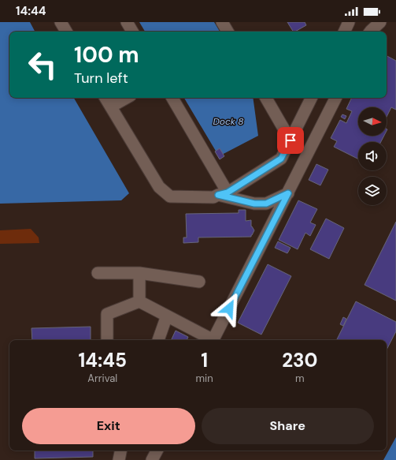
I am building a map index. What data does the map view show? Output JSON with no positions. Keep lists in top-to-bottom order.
{
  "water": ["Dock 8"],
  "north": "right",
  "page": {
    "status": "14:44",
    "turn": ["100 m", "Turn left"],
    "eta": [
      "14:45",
      "Arrival",
      "1",
      "min",
      "230",
      "m"
    ],
    "buttons": ["Exit", "Share"]
  }
}
